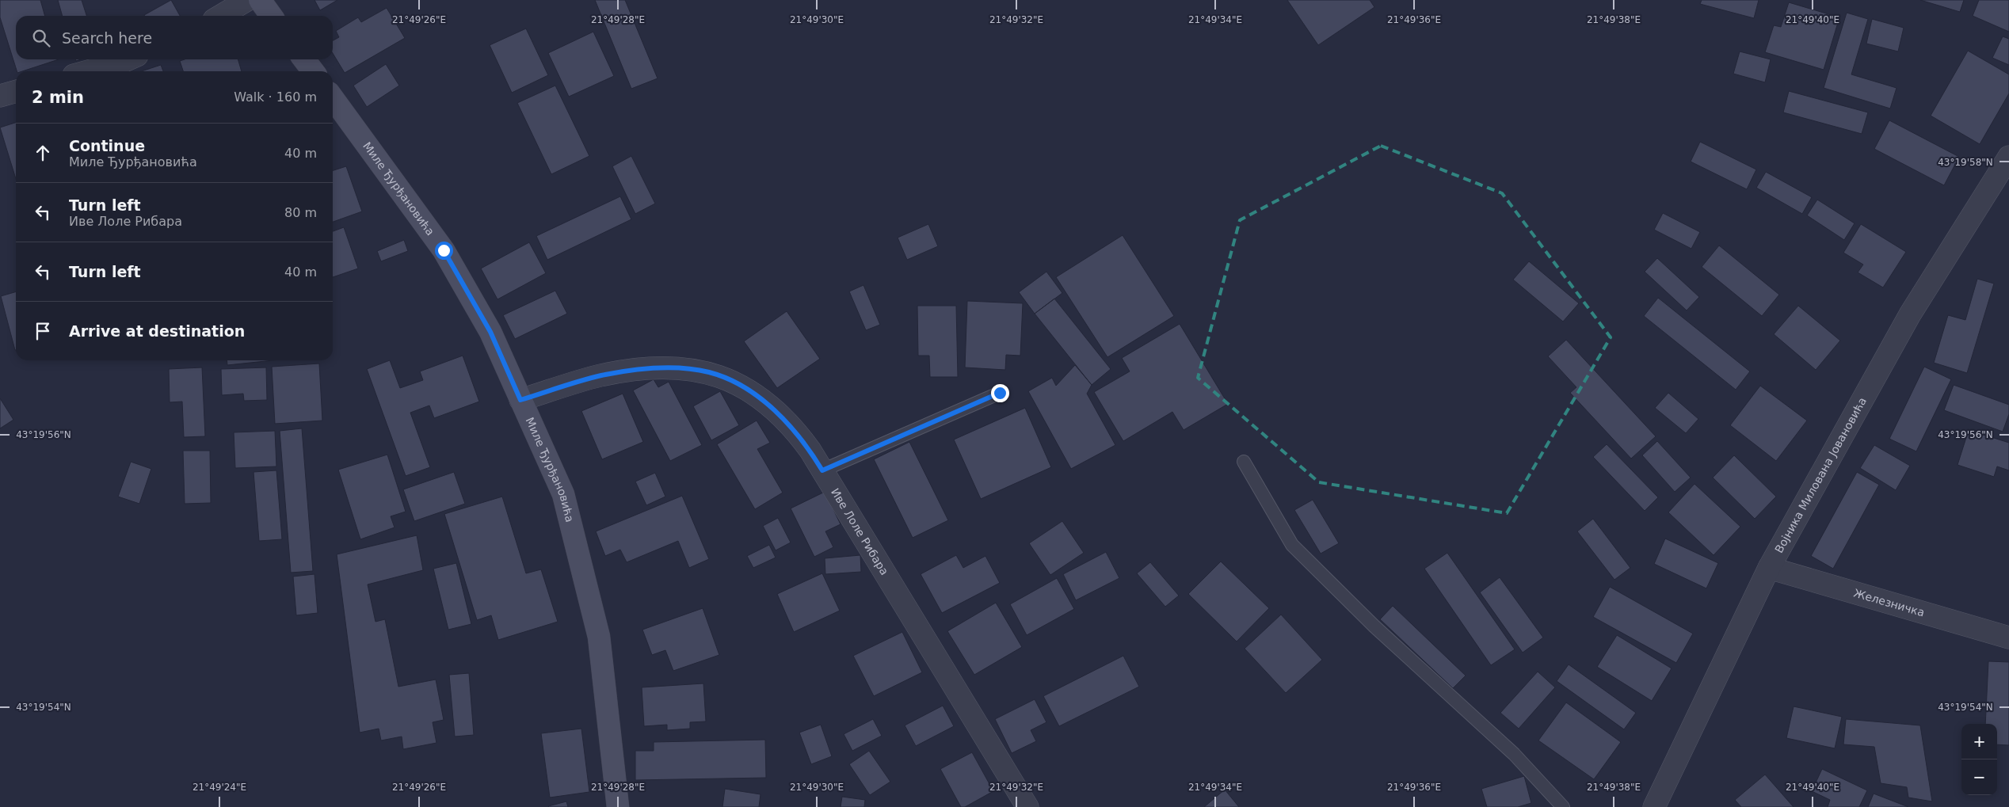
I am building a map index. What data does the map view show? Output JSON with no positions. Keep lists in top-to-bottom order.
{
  "streets": {
    "street": [
      "Миле Ђурђановића",
      "Војника Милована Јовановића",
      "Иве Лоле Рибара",
      "Железничка"
    ]
  },
  "crossings": [
    ["Миле Ђурђановића", "Иве Лоле Рибара"],
    ["Војника Милована Јовановића", "Железничка"]
  ],
  "page": {
    "search": "Search here",
    "heading": ["2 min", "Walk · 160 m"],
    "list": [
      ["Continue", "Миле Ђурђановића", "40 m"],
      ["Turn left", "Иве Лоле Рибара", "80 m"],
      ["Turn left", "40 m"],
      "Arrive at destination"
    ],
    "map_buttons": ["+", "−"]
  },
  "coordinates": [
    "21°49'26\"E",
    "21°49'28\"E",
    "21°49'30\"E",
    "21°49'32\"E",
    "21°49'34\"E",
    "21°49'36\"E",
    "21°49'38\"E",
    "21°49'40\"E",
    "43°19'58\"N",
    "43°19'56\"N",
    "43°19'54\"N",
    "21°49'24\"E"
  ]
}
